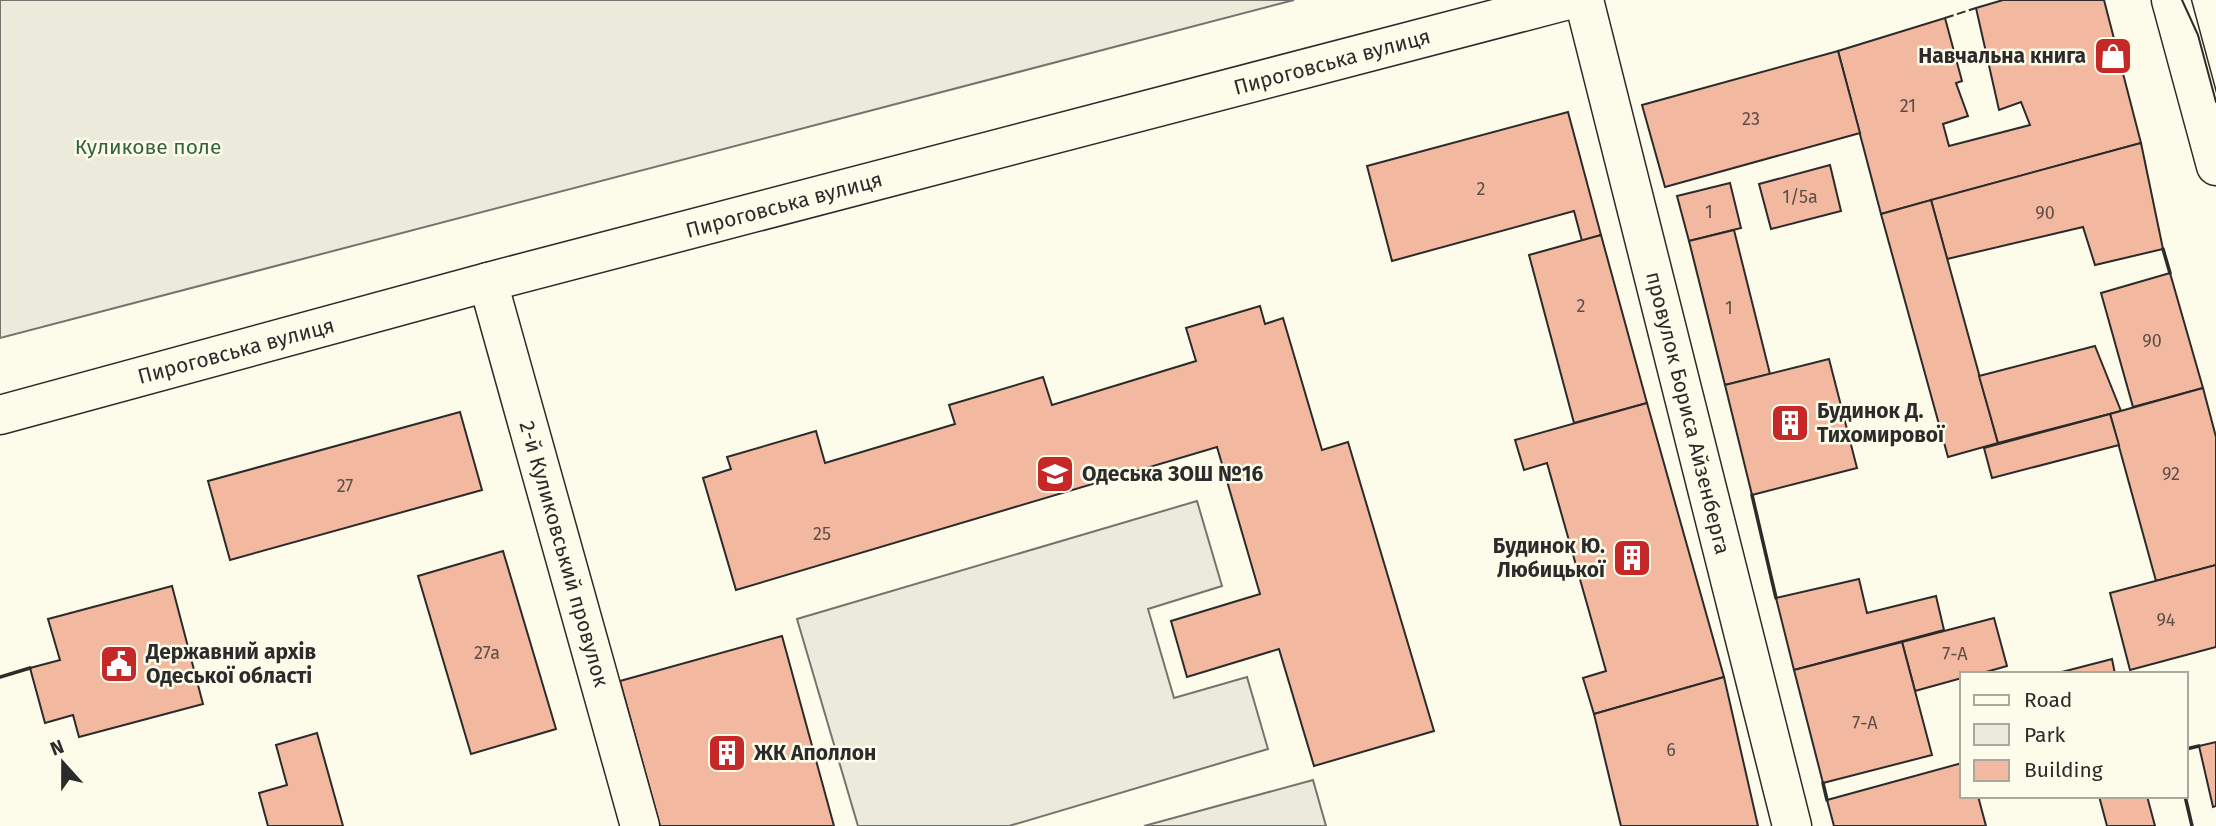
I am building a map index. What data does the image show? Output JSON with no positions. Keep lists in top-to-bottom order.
{
  "streets": {
    "main road": ["Пироговська вулиця", "провулок Бориса Айзенберга", "2-й Куликовський провулок"]
  },
  "crossings": [
    ["Пироговська вулиця", "2-й Куликовський провулок"]
  ],
  "parks": ["Куликове поле"],
  "places": {
    "shop": ["Навчальна книга"],
    "building": ["Будинок Д. Тихомирової", "Будинок Ю. Любицької", "ЖК Аполлон"],
    "school or university": ["Одеська ЗОШ №16"],
    "public building": ["Державний архів Одеської області"]
  },
  "house_numbers": [
    "21",
    "23",
    "2",
    "1/5а",
    "1",
    "90",
    "2",
    "1",
    "90",
    "92",
    "27",
    "25",
    "94",
    "27а",
    "7-А",
    "7-А",
    "6"
  ],
  "legend": ["Road", "Park", "Building"],
  "north": "top"
}
